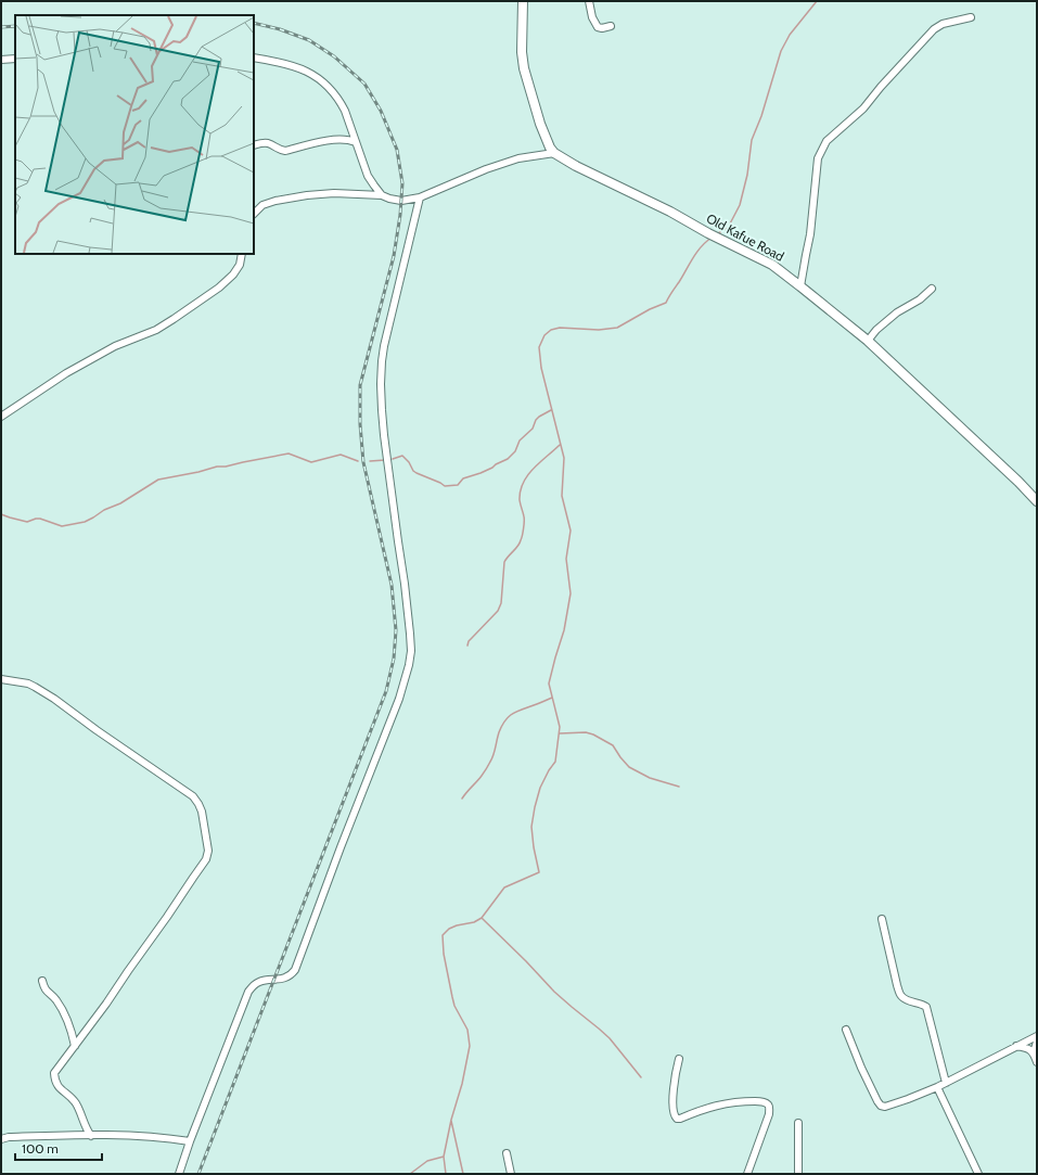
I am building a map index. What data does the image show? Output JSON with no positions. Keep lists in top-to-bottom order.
{
  "streets": {
    "street": ["Old Kafue Road"]
  },
  "scale_bar": "100 m"
}
